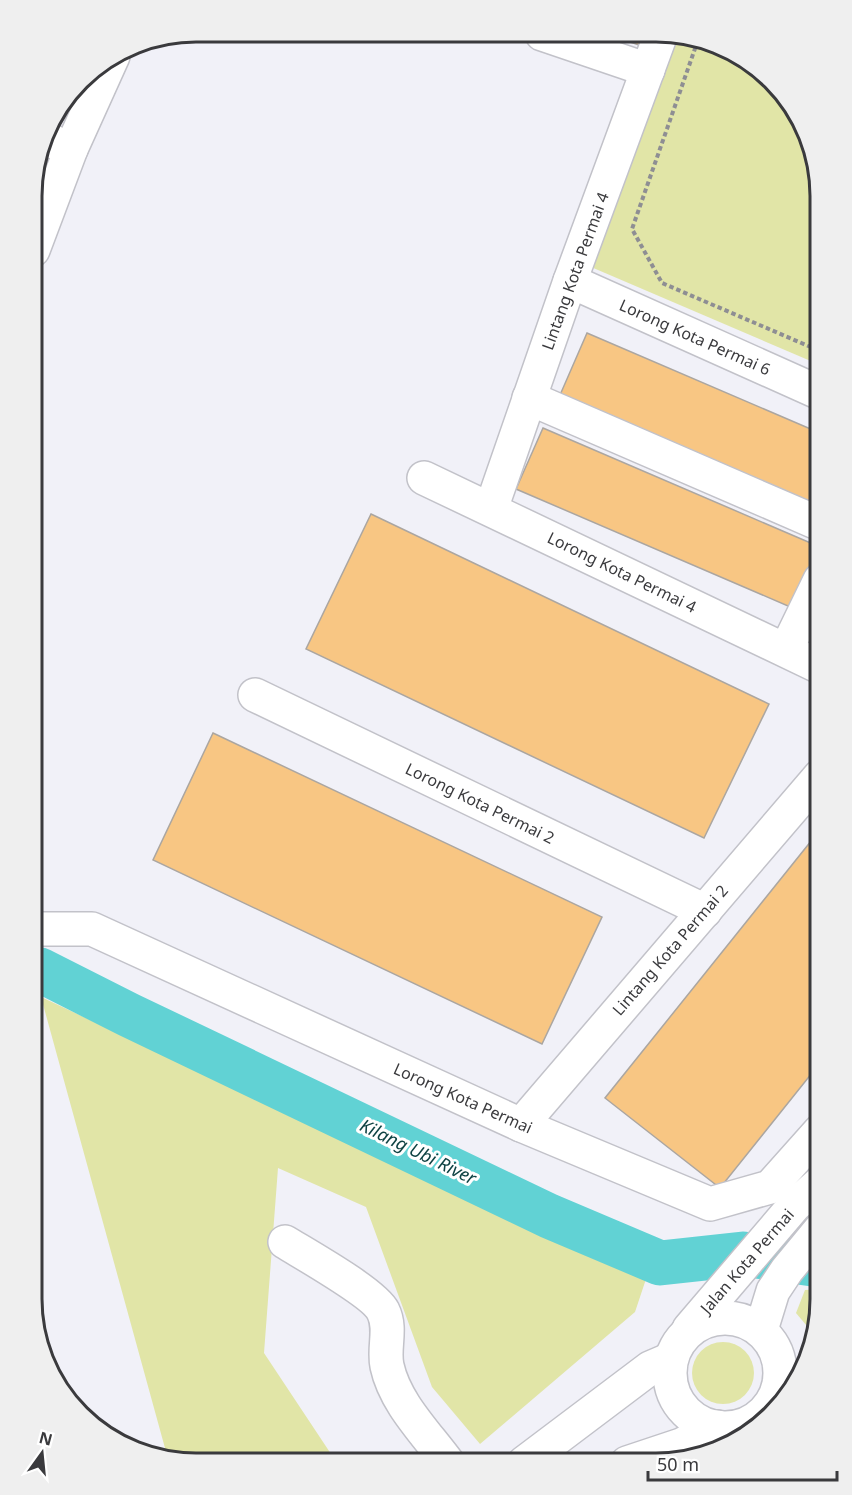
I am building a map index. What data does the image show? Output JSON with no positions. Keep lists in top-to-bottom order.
{
  "streets": {
    "street": [
      "Lintang Kota Permai 4",
      "Lorong Kota Permai 6",
      "Lorong Kota Permai 4",
      "Lorong Kota Permai 2",
      "Lintang Kota Permai 2",
      "Lorong Kota Permai",
      "Jalan Kota Permai"
    ]
  },
  "crossings": [
    ["Lintang Kota Permai 4", "Lorong Kota Permai 6"],
    ["Lintang Kota Permai 4", "Lorong Kota Permai 4"],
    ["Lorong Kota Permai 2", "Lintang Kota Permai 2"],
    ["Lintang Kota Permai 2", "Lorong Kota Permai"]
  ],
  "water": ["Kilang Ubi River"],
  "scale_bar": "50 m",
  "north": "top"
}
